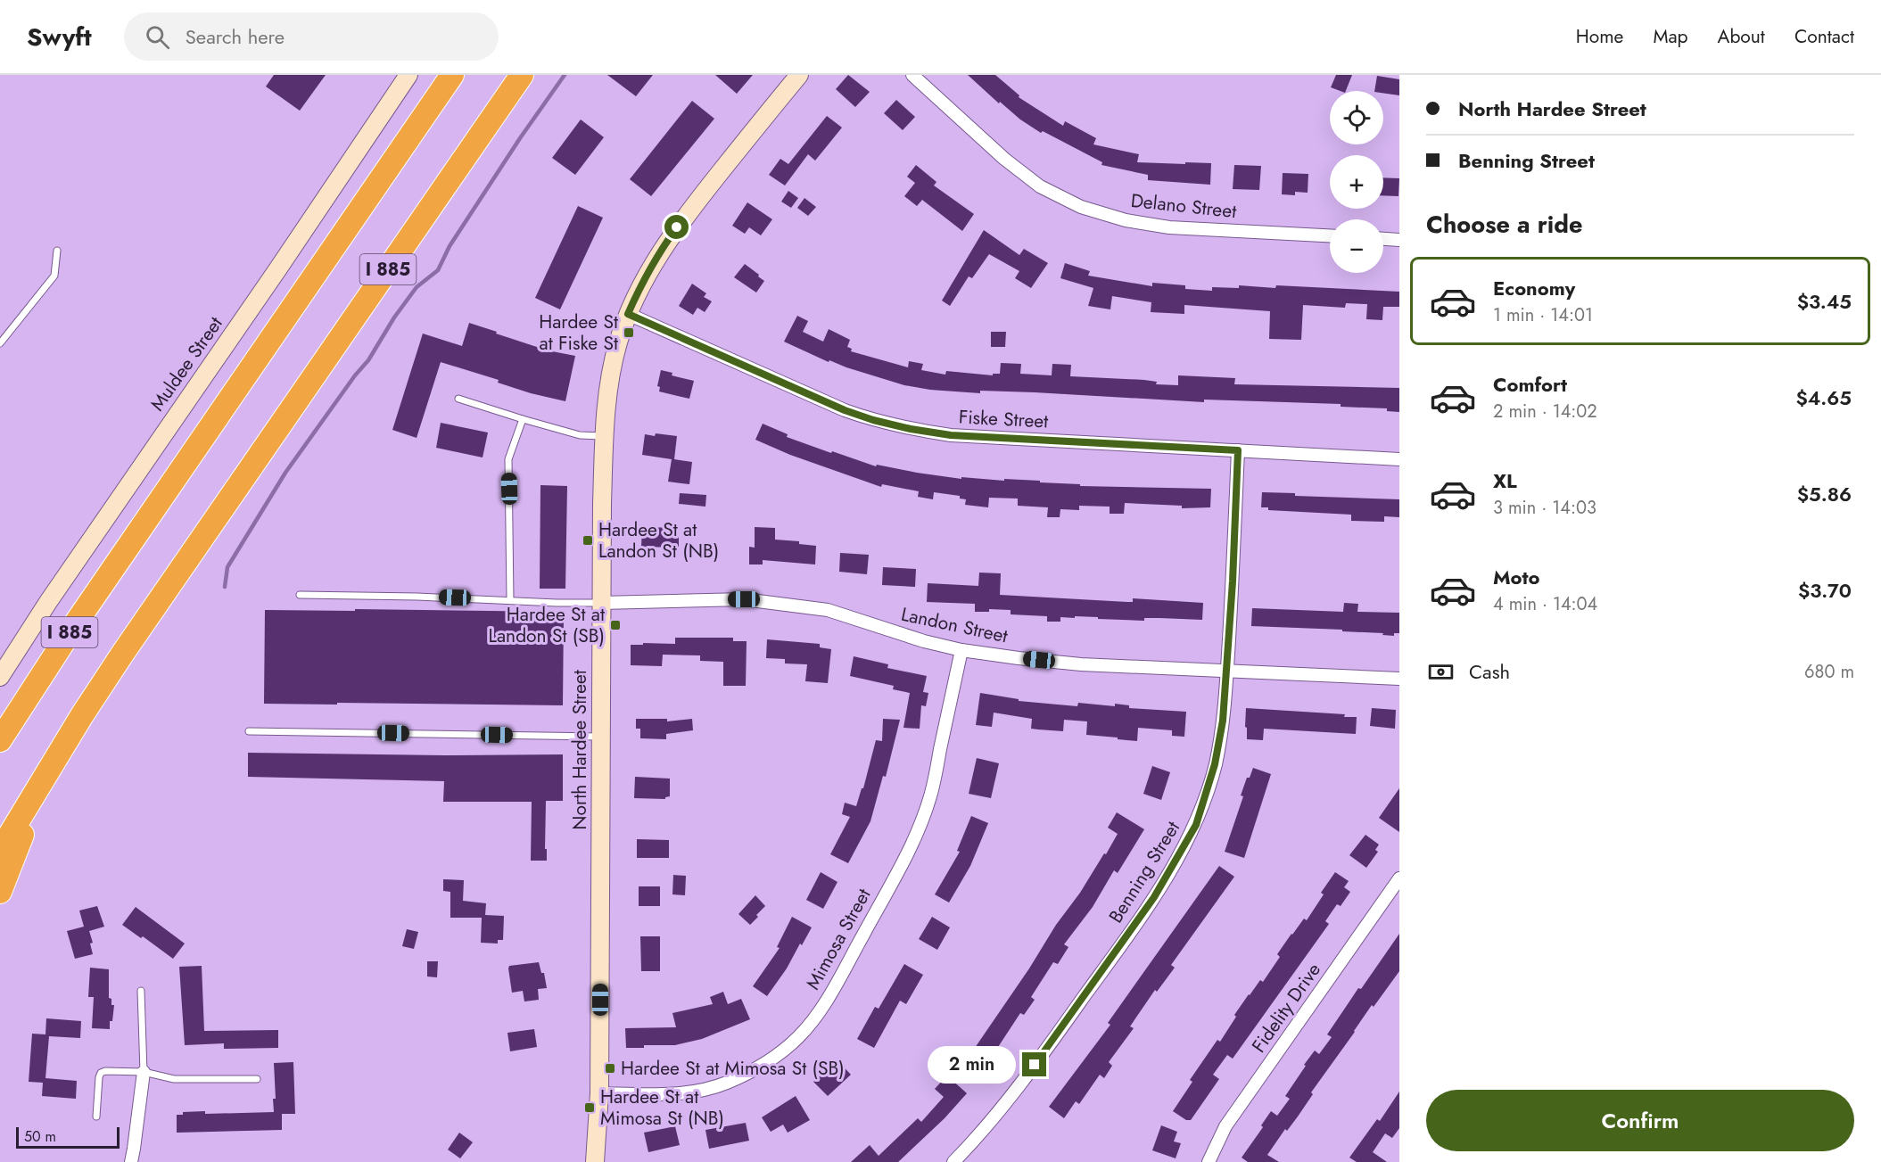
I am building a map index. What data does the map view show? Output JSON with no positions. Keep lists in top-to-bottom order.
{
  "streets": {
    "highway": ["I 885"],
    "street": [
      "Delano Street",
      "Muldee Street",
      "Fiske Street",
      "Landon Street",
      "North Hardee Street",
      "Benning Street",
      "Mimosa Street",
      "Fidelity Drive"
    ]
  },
  "crossings": [
    ["Fiske Street", "North Hardee Street"],
    ["Fiske Street", "Benning Street"],
    ["Landon Street", "North Hardee Street"],
    ["Landon Street", "Benning Street"],
    ["Landon Street", "Mimosa Street"],
    ["North Hardee Street", "Mimosa Street"]
  ],
  "places": {
    "transit": [
      "Hardee St at Fiske St",
      "Hardee St at Landon St (NB)",
      "Hardee St at Landon St (SB)",
      "Hardee St at Mimosa St (SB)",
      "Hardee St at Mimosa St (NB)"
    ]
  },
  "scale_bar": "50 m",
  "page": {
    "header": "Swyft",
    "search": "Search here",
    "nav": [
      "Home",
      "Map",
      "About",
      "Contact"
    ],
    "banner": ["North Hardee Street", "Benning Street"],
    "map_buttons": ["+", "−"],
    "heading": "Choose a ride",
    "list": [
      {
        "name": "Economy",
        "note": "1 min · 14:01",
        "value": "$3.45"
      },
      {
        "name": "Comfort",
        "note": "2 min · 14:02",
        "value": "$4.65"
      },
      {
        "name": "XL",
        "note": "3 min · 14:03",
        "value": "$5.86"
      },
      {
        "name": "Moto",
        "note": "4 min · 14:04",
        "value": "$3.70"
      }
    ],
    "pay": ["Cash", "680 m"],
    "bubble": "2 min",
    "buttons": "Confirm",
    "scale": "50 m"
  }
}
